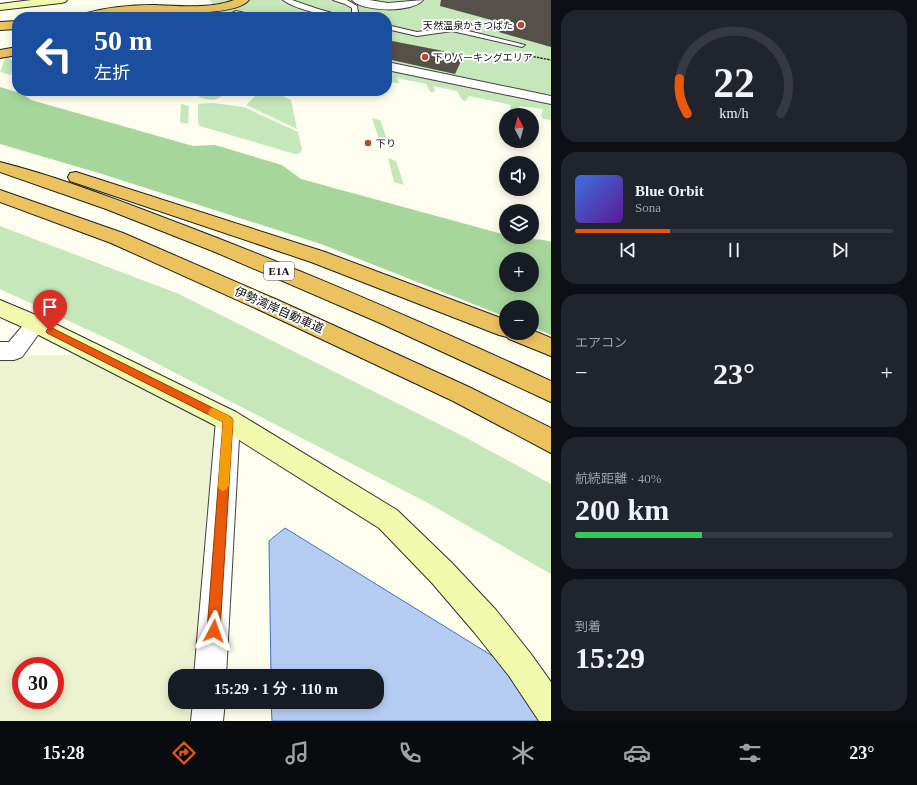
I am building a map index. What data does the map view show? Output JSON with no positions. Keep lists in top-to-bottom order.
{
  "streets": {
    "highway": ["E1A", "伊勢湾岸自動車道"]
  },
  "places": ["天然温泉かきつばた", "下りパーキングエリア", "下り"],
  "north": "top",
  "page": {
    "turn": ["50 m", "左折"],
    "map_buttons": ["+", "−"],
    "song": ["Blue Orbit", "Sona"],
    "tile": [
      "エアコン",
      ["航続距離 · 40%", "200 km"],
      ["到着", "15:29"]
    ],
    "heat": ["−", "23°", "+"],
    "limit": "30",
    "trip": "15:29 · 1 分 · 110 m",
    "tabs": ["15:28", "23°"],
    "gauge": ["22", "km/h"]
  }
}
